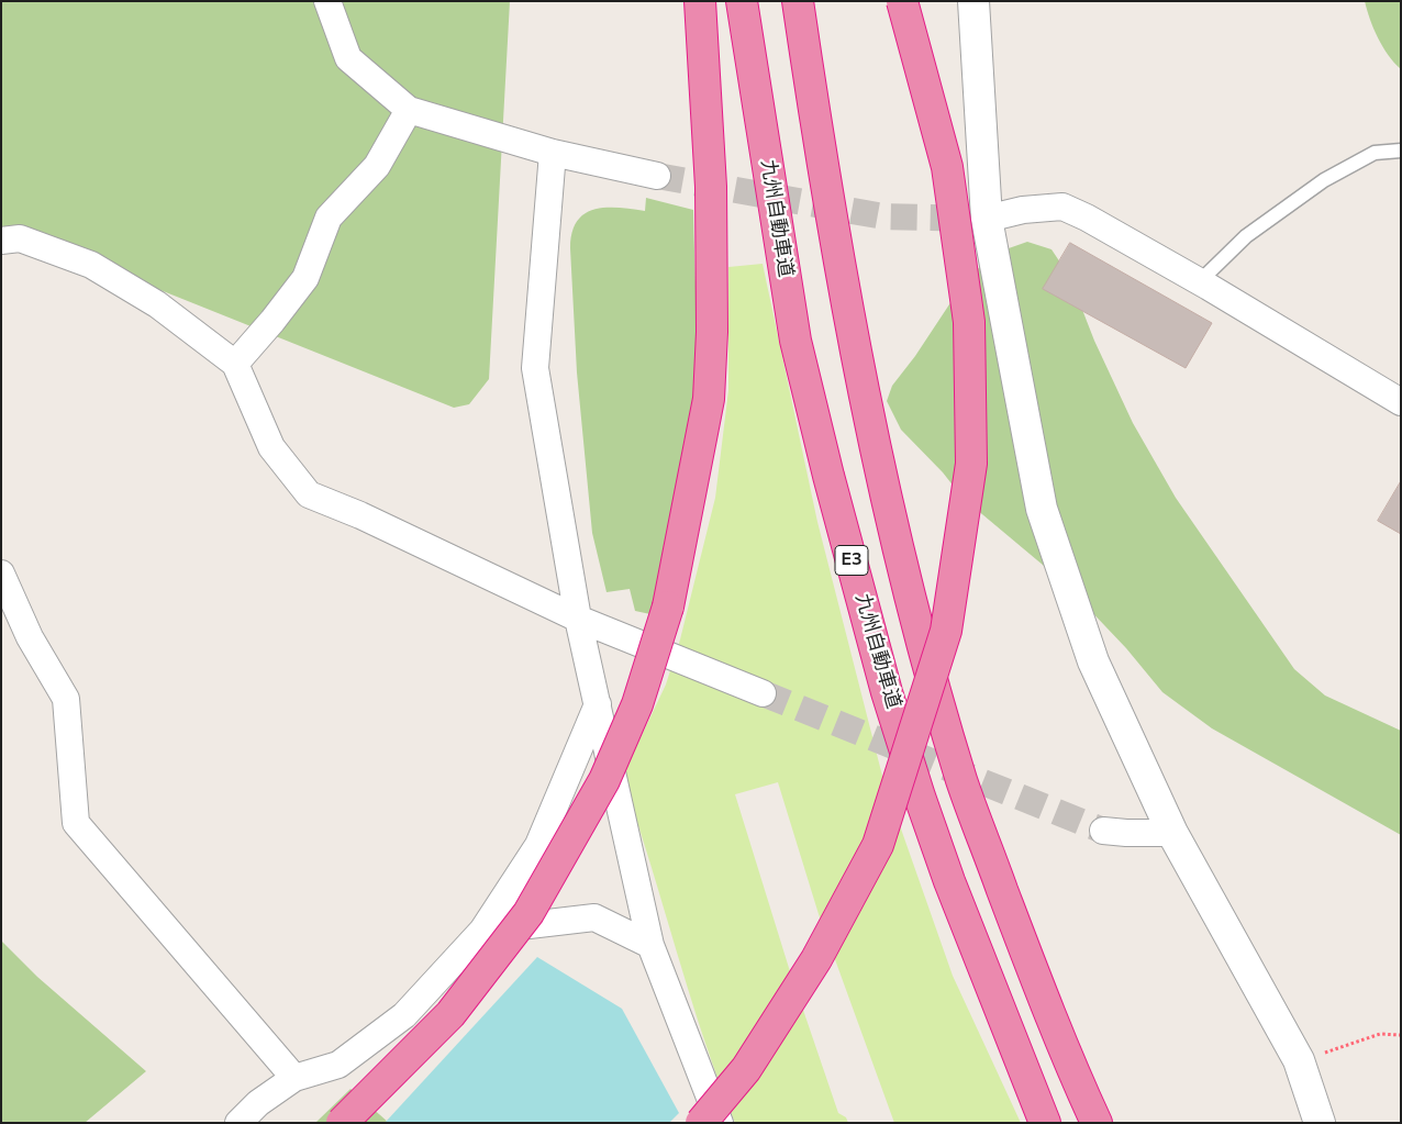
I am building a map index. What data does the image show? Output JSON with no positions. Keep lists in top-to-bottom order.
{
  "streets": {
    "highway": ["九州自動車道", "E3"]
  }
}
